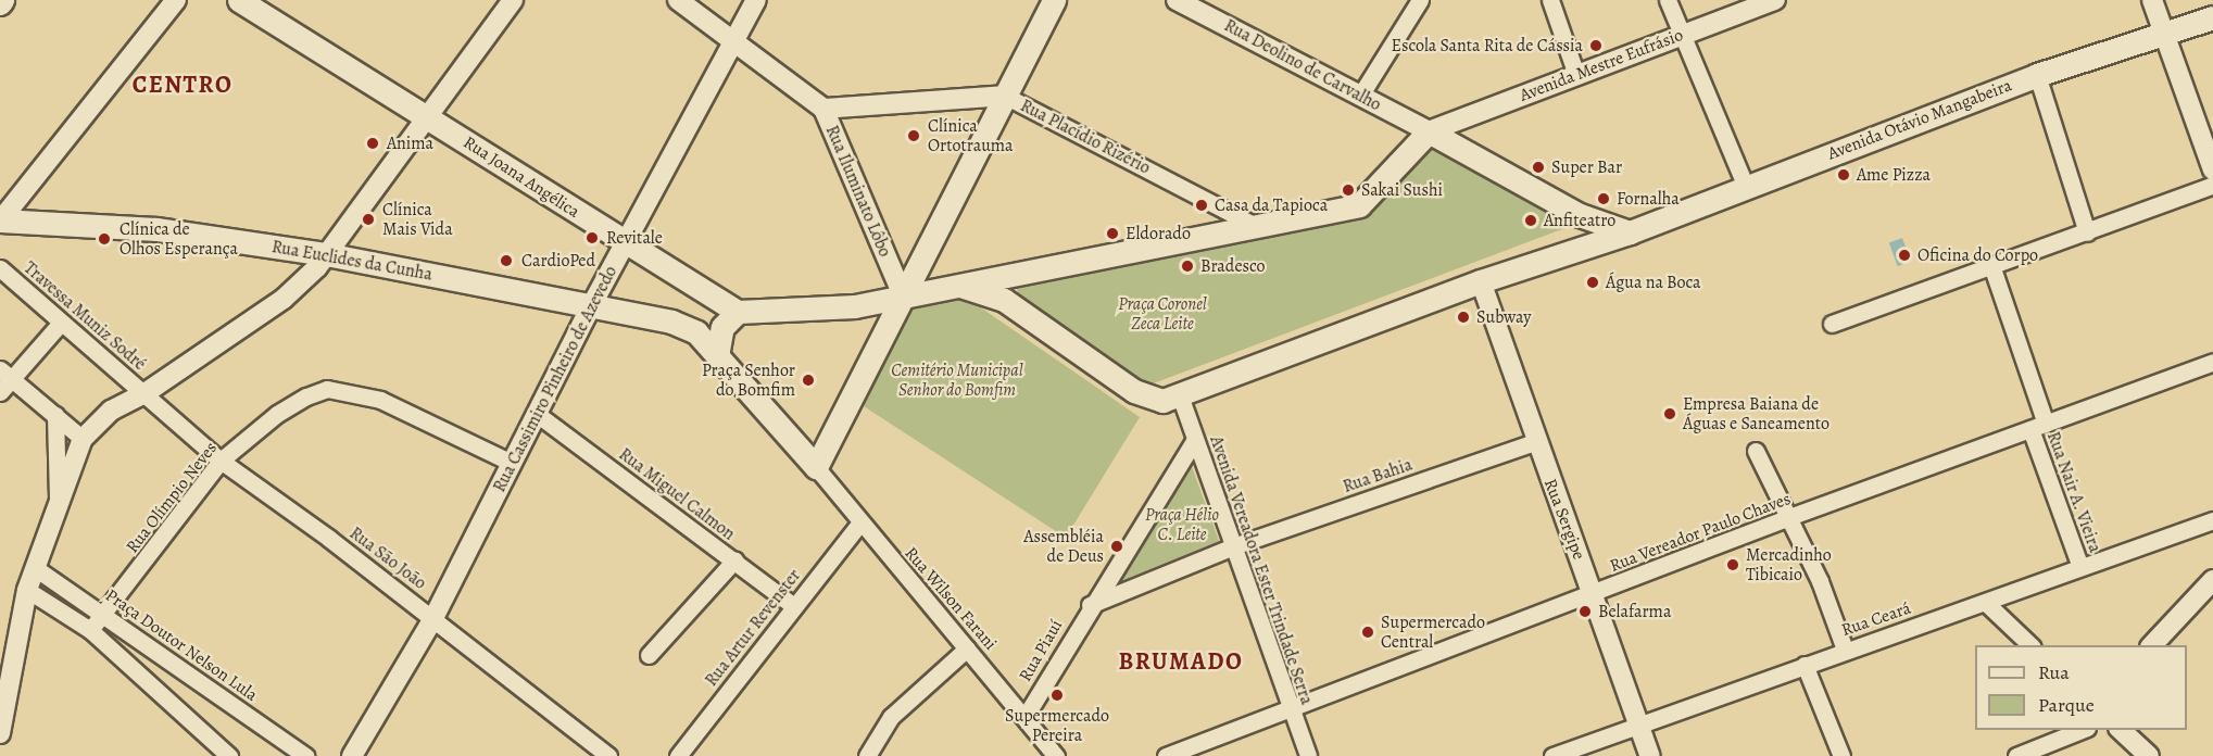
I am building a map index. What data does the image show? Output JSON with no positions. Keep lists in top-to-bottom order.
{
  "streets": {
    "main road": ["Avenida Otávio Mangabeira", "Rua Joana Angélica", "Rua Euclides da Cunha"],
    "street": [
      "Rua Deolino de Carvalho",
      "Avenida Mestre Eufrásio",
      "Rua Placídio Rizério",
      "Rua Iluminato Lôbo",
      "Travessa Muniz Sodré",
      "Rua Cassimiro Pinheiro de Azevedo",
      "Rua Bahia",
      "Rua Nair A. Vieira",
      "Rua Miguel Calmon",
      "Rua Olímpio Neves",
      "Rua Sergipe",
      "Rua Vereador Paulo Chaves",
      "Rua São João",
      "Avenida Vereadora Ester Trindade Serra",
      "Rua Wilson Farani",
      "Rua Ceará",
      "Rua Artur Revenster",
      "Praça Doutor Nelson Lula",
      "Rua Piauí"
    ]
  },
  "crossings": [
    ["Rua Deolino de Carvalho", "Avenida Mestre Eufrásio"],
    ["Rua Placídio Rizério", "Rua Iluminato Lôbo"],
    ["Rua Joana Angélica", "Rua Euclides da Cunha"],
    ["Rua Joana Angélica", "Rua Cassimiro Pinheiro de Azevedo"],
    ["Rua Iluminato Lôbo", "Rua Cassimiro Pinheiro de Azevedo"],
    ["Rua Euclides da Cunha", "Rua Cassimiro Pinheiro de Azevedo"],
    ["Travessa Muniz Sodré", "Rua São João"],
    ["Rua Cassimiro Pinheiro de Azevedo", "Rua Miguel Calmon"],
    ["Rua Cassimiro Pinheiro de Azevedo", "Rua Olímpio Neves"],
    ["Rua Cassimiro Pinheiro de Azevedo", "Rua São João"],
    ["Rua Bahia", "Rua Sergipe"],
    ["Rua Bahia", "Avenida Vereadora Ester Trindade Serra"],
    ["Rua Nair A. Vieira", "Rua Vereador Paulo Chaves"],
    ["Rua Nair A. Vieira", "Rua Ceará"],
    ["Rua Miguel Calmon", "Rua Artur Revenster"],
    ["Rua Olímpio Neves", "Rua São João"],
    ["Rua Olímpio Neves", "Praça Doutor Nelson Lula"],
    ["Rua Sergipe", "Rua Vereador Paulo Chaves"],
    ["Rua Sergipe", "Rua Ceará"],
    ["Rua Vereador Paulo Chaves", "Avenida Vereadora Ester Trindade Serra"],
    ["Rua Wilson Farani", "Rua Artur Revenster"],
    ["Rua Wilson Farani", "Rua Piauí"]
  ],
  "districts": ["CENTRO", "BRUMADO"],
  "parks": ["Praça Coronel Zeca Leite", "Cemitério Municipal Senhor do Bomfim", "Praça Hélio C. Leite"],
  "places": [
    "Escola Santa Rita de Cássia",
    "Clínica Ortotrauma",
    "Anima",
    "Super Bar",
    "Ame Pizza",
    "Sakai Sushi",
    "Fornalha",
    "Casa da Tapioca",
    "Clínica Mais Vida",
    "Anfiteatro",
    "Eldorado",
    "Revitale",
    "Clínica de Olhos Esperança",
    "Oficina do Corpo",
    "CardioPed",
    "Bradesco",
    "Água na Boca",
    "Subway",
    "Praça Senhor do Bomfim",
    "Empresa Baiana de Águas e Saneamento",
    "Assembléia de Deus",
    "Mercadinho Tibicaio",
    "Belafarma",
    "Supermercado Central",
    "Supermercado Pereira"
  ],
  "legend": ["Rua", "Parque"]
}
